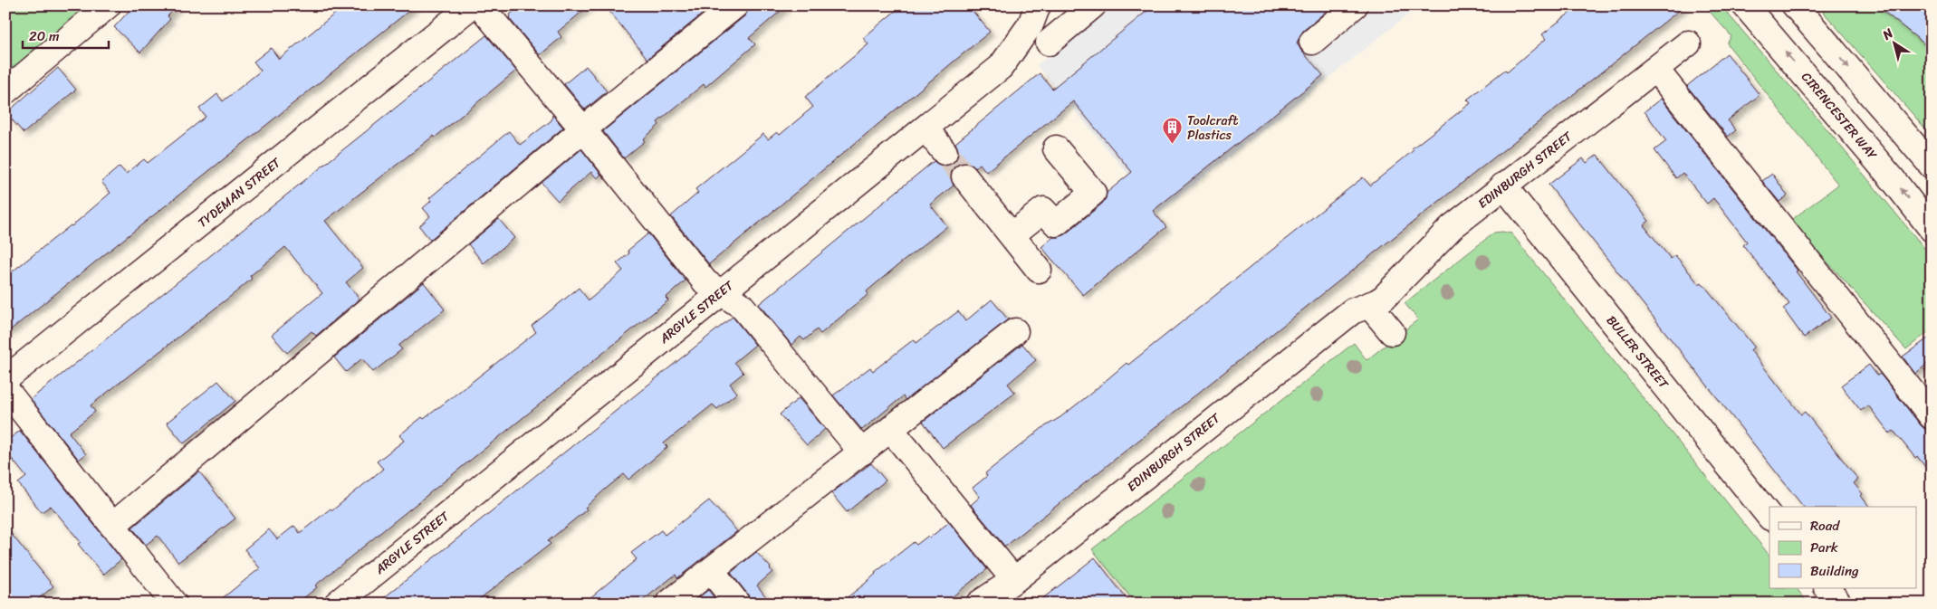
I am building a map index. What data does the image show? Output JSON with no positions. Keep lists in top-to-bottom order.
{
  "streets": {
    "street": [
      "CIRENCESTER WAY",
      "EDINBURGH STREET",
      "TYDEMAN STREET",
      "ARGYLE STREET",
      "BULLER STREET"
    ]
  },
  "crossings": [
    ["EDINBURGH STREET", "BULLER STREET"]
  ],
  "places": {
    "building": ["Toolcraft Plastics"]
  },
  "legend": ["Road", "Park", "Building"],
  "scale_bar": "20 m",
  "north": "top left"
}
